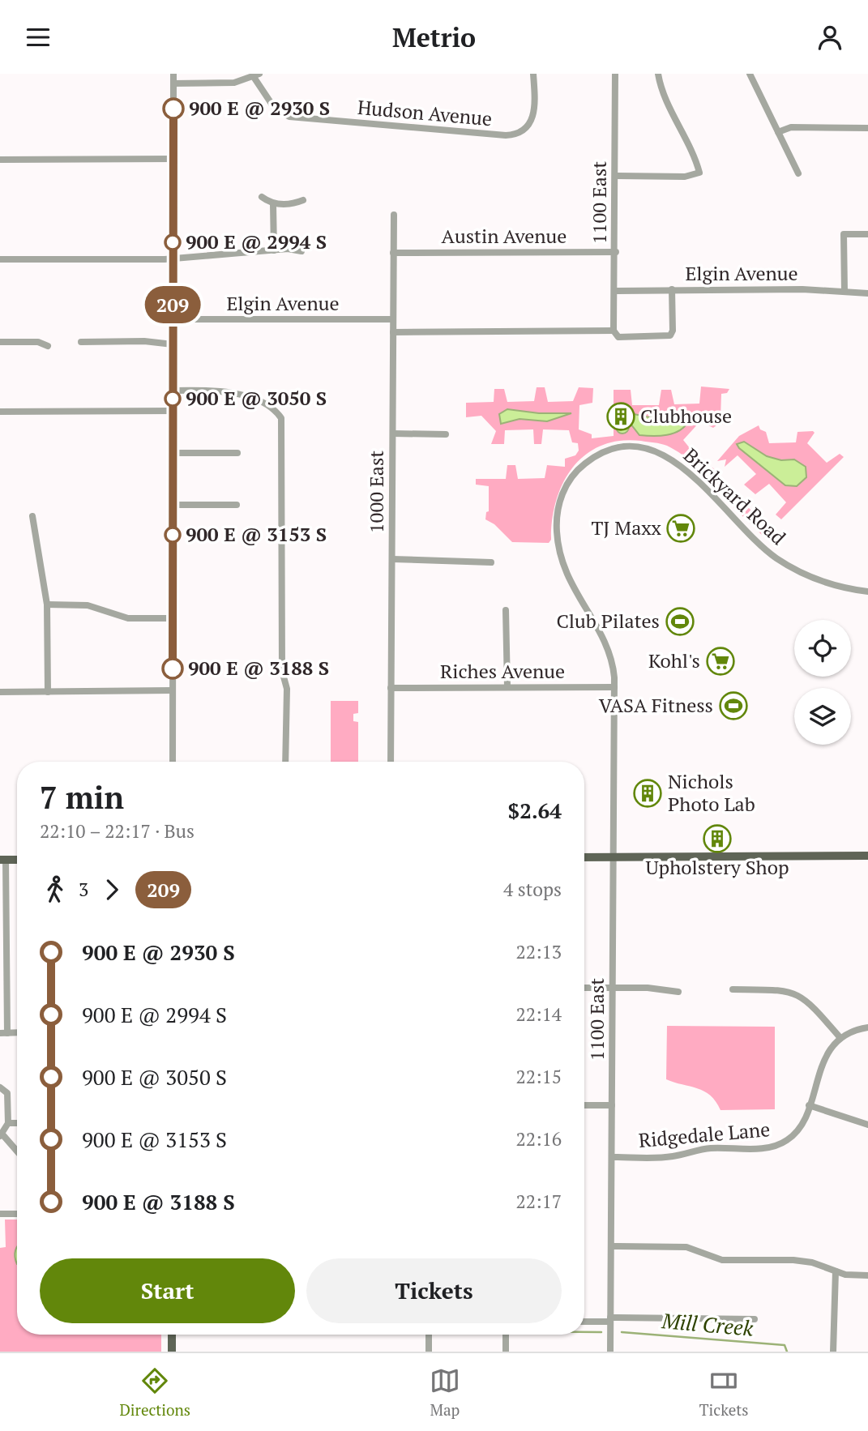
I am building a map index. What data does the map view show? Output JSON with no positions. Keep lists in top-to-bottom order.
{
  "streets": {
    "street": [
      "Hudson Avenue",
      "1100 East",
      "Austin Avenue",
      "Elgin Avenue",
      "1000 East",
      "Brickyard Road",
      "Riches Avenue",
      "Ridgedale Lane"
    ]
  },
  "crossings": [
    ["1100 East", "Austin Avenue"],
    ["1100 East", "Elgin Avenue"],
    ["1100 East", "Brickyard Road"],
    ["1100 East", "Riches Avenue"],
    ["1100 East", "Ridgedale Lane"],
    ["Austin Avenue", "1000 East"],
    ["Elgin Avenue", "1000 East"],
    ["1000 East", "Riches Avenue"],
    ["Brickyard Road", "Riches Avenue"]
  ],
  "water": ["Mill Creek"],
  "places": {
    "other": [
      "900 E @ 2930 S",
      "900 E @ 2994 S",
      "900 E @ 3050 S",
      "900 E @ 3153 S",
      "900 E @ 3188 S"
    ],
    "building": ["Clubhouse", "Nichols Photo Lab", "Upholstery Shop"],
    "supermarket": ["TJ Maxx", "Kohl's"],
    "sports": ["Club Pilates", "VASA Fitness"]
  },
  "lines": ["bus line 209"],
  "page": {
    "header": "Metrio",
    "on_map": "209",
    "heading": ["7 min", "22:10 – 22:17 · Bus", "$2.64"],
    "legs": ["3", "209", "4 stops"],
    "list": [
      {
        "name": "900 E @ 2930 S",
        "value": "22:13"
      },
      {
        "name": "900 E @ 2994 S",
        "value": "22:14"
      },
      {
        "name": "900 E @ 3050 S",
        "value": "22:15"
      },
      {
        "name": "900 E @ 3153 S",
        "value": "22:16"
      },
      {
        "name": "900 E @ 3188 S",
        "value": "22:17"
      }
    ],
    "buttons": ["Start", "Tickets"],
    "tabs": ["Directions", "Map", "Tickets"]
  }
}
